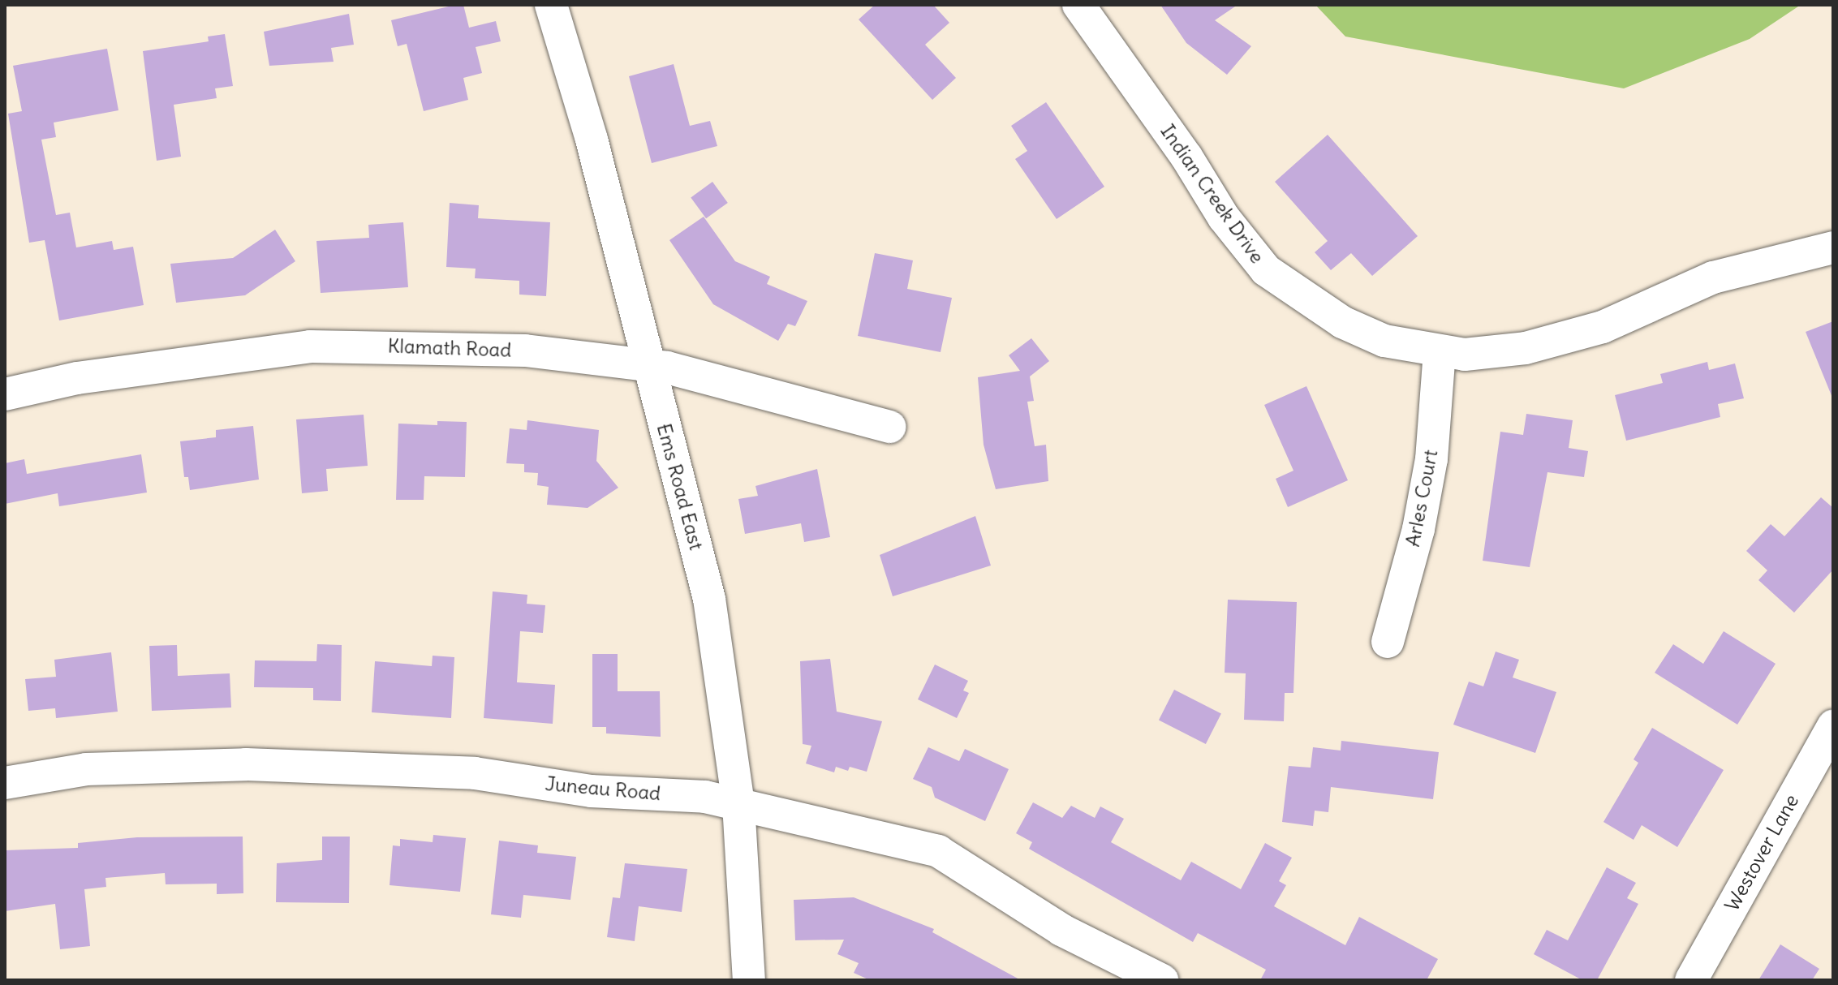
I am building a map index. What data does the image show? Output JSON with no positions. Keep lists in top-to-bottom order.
{
  "streets": {
    "street": [
      "Indian Creek Drive",
      "Klamath Road",
      "Ems Road East",
      "Arles Court",
      "Juneau Road",
      "Westover Lane"
    ]
  },
  "crossings": [
    ["Indian Creek Drive", "Arles Court"],
    ["Klamath Road", "Ems Road East"],
    ["Ems Road East", "Juneau Road"]
  ]
}
